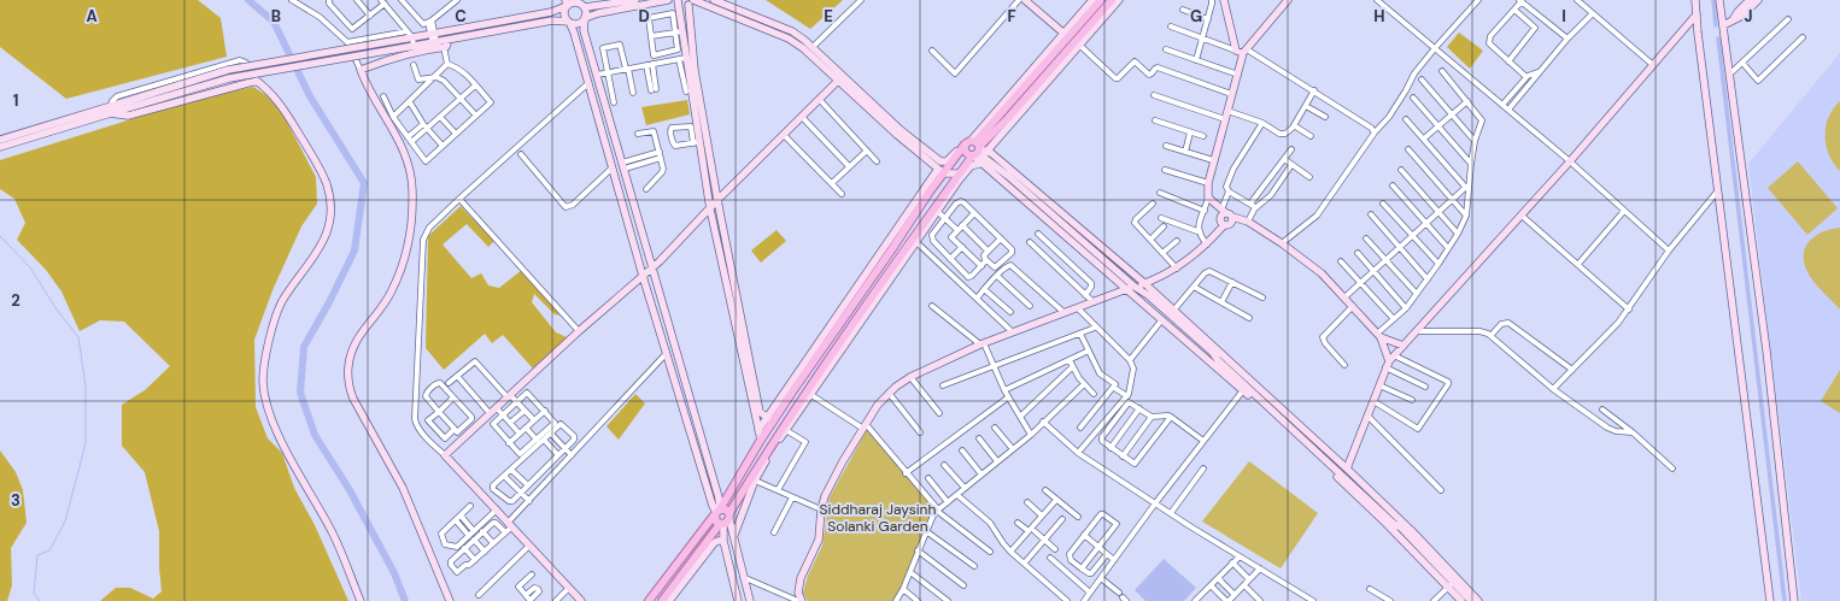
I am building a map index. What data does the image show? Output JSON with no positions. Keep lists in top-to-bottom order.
{
  "parks": ["Siddharaj Jaysinh Solanki Garden"],
  "grid": {
    "columns": [
      "A",
      "B",
      "C",
      "D",
      "E",
      "F",
      "G",
      "H",
      "I",
      "J"
    ],
    "rows": ["1", "2", "3"]
  }
}
